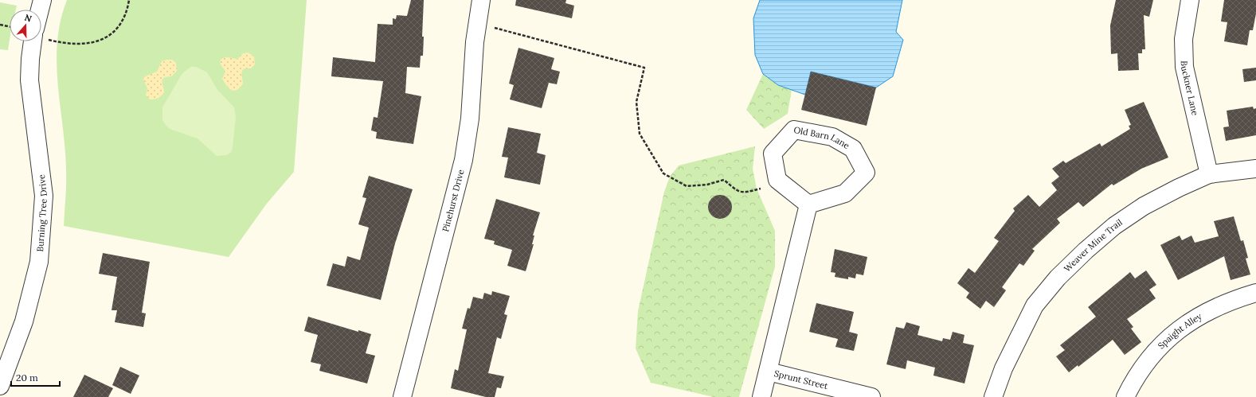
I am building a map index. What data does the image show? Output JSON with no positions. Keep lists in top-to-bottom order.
{
  "streets": {
    "street": [
      "Buckner Lane",
      "Old Barn Lane",
      "Pinehurst Drive",
      "Burning Tree Drive",
      "Weaver Mine Trail",
      "Spaight Alley",
      "Sprunt Street"
    ]
  },
  "crossings": [
    ["Buckner Lane", "Weaver Mine Trail"]
  ],
  "scale_bar": "20 m",
  "north": "top"
}
